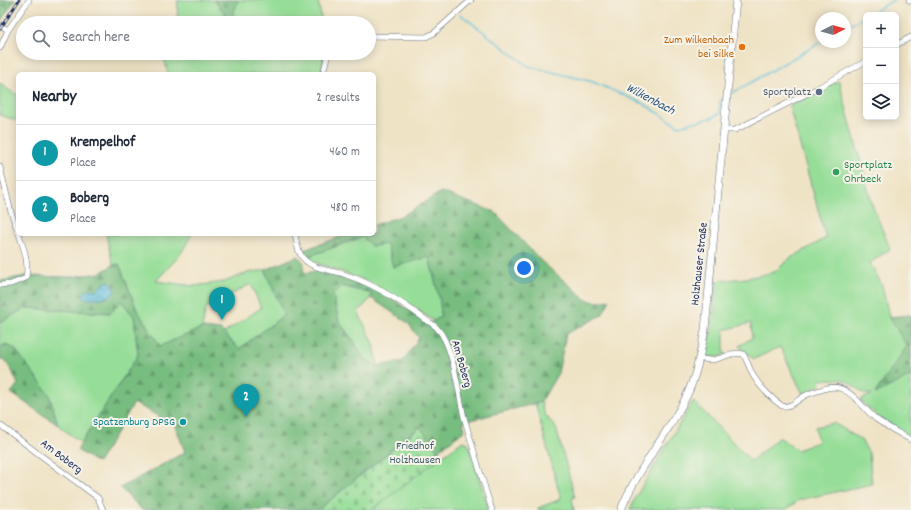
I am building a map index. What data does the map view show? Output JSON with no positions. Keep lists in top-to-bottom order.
{
  "streets": {
    "street": ["Holzhauser Straße", "Am Boberg"]
  },
  "water": ["Wilkenbach"],
  "parks": ["Friedhof Holzhausen"],
  "places": [
    "Zum Wilkenbach bei Silke",
    "Sportplatz",
    "Sportplatz Ohrbeck",
    "Spatzenburg DPSG"
  ],
  "north": "right",
  "page": {
    "map_buttons": ["+", "−"],
    "search": "Search here",
    "heading": ["Nearby", "2 results"],
    "list": [
      {
        "mark": "1",
        "name": "Krempelhof",
        "note": "Place",
        "value": "460 m"
      },
      {
        "mark": "2",
        "name": "Boberg",
        "note": "Place",
        "value": "480 m"
      }
    ],
    "pins": ["1", "2"]
  }
}
